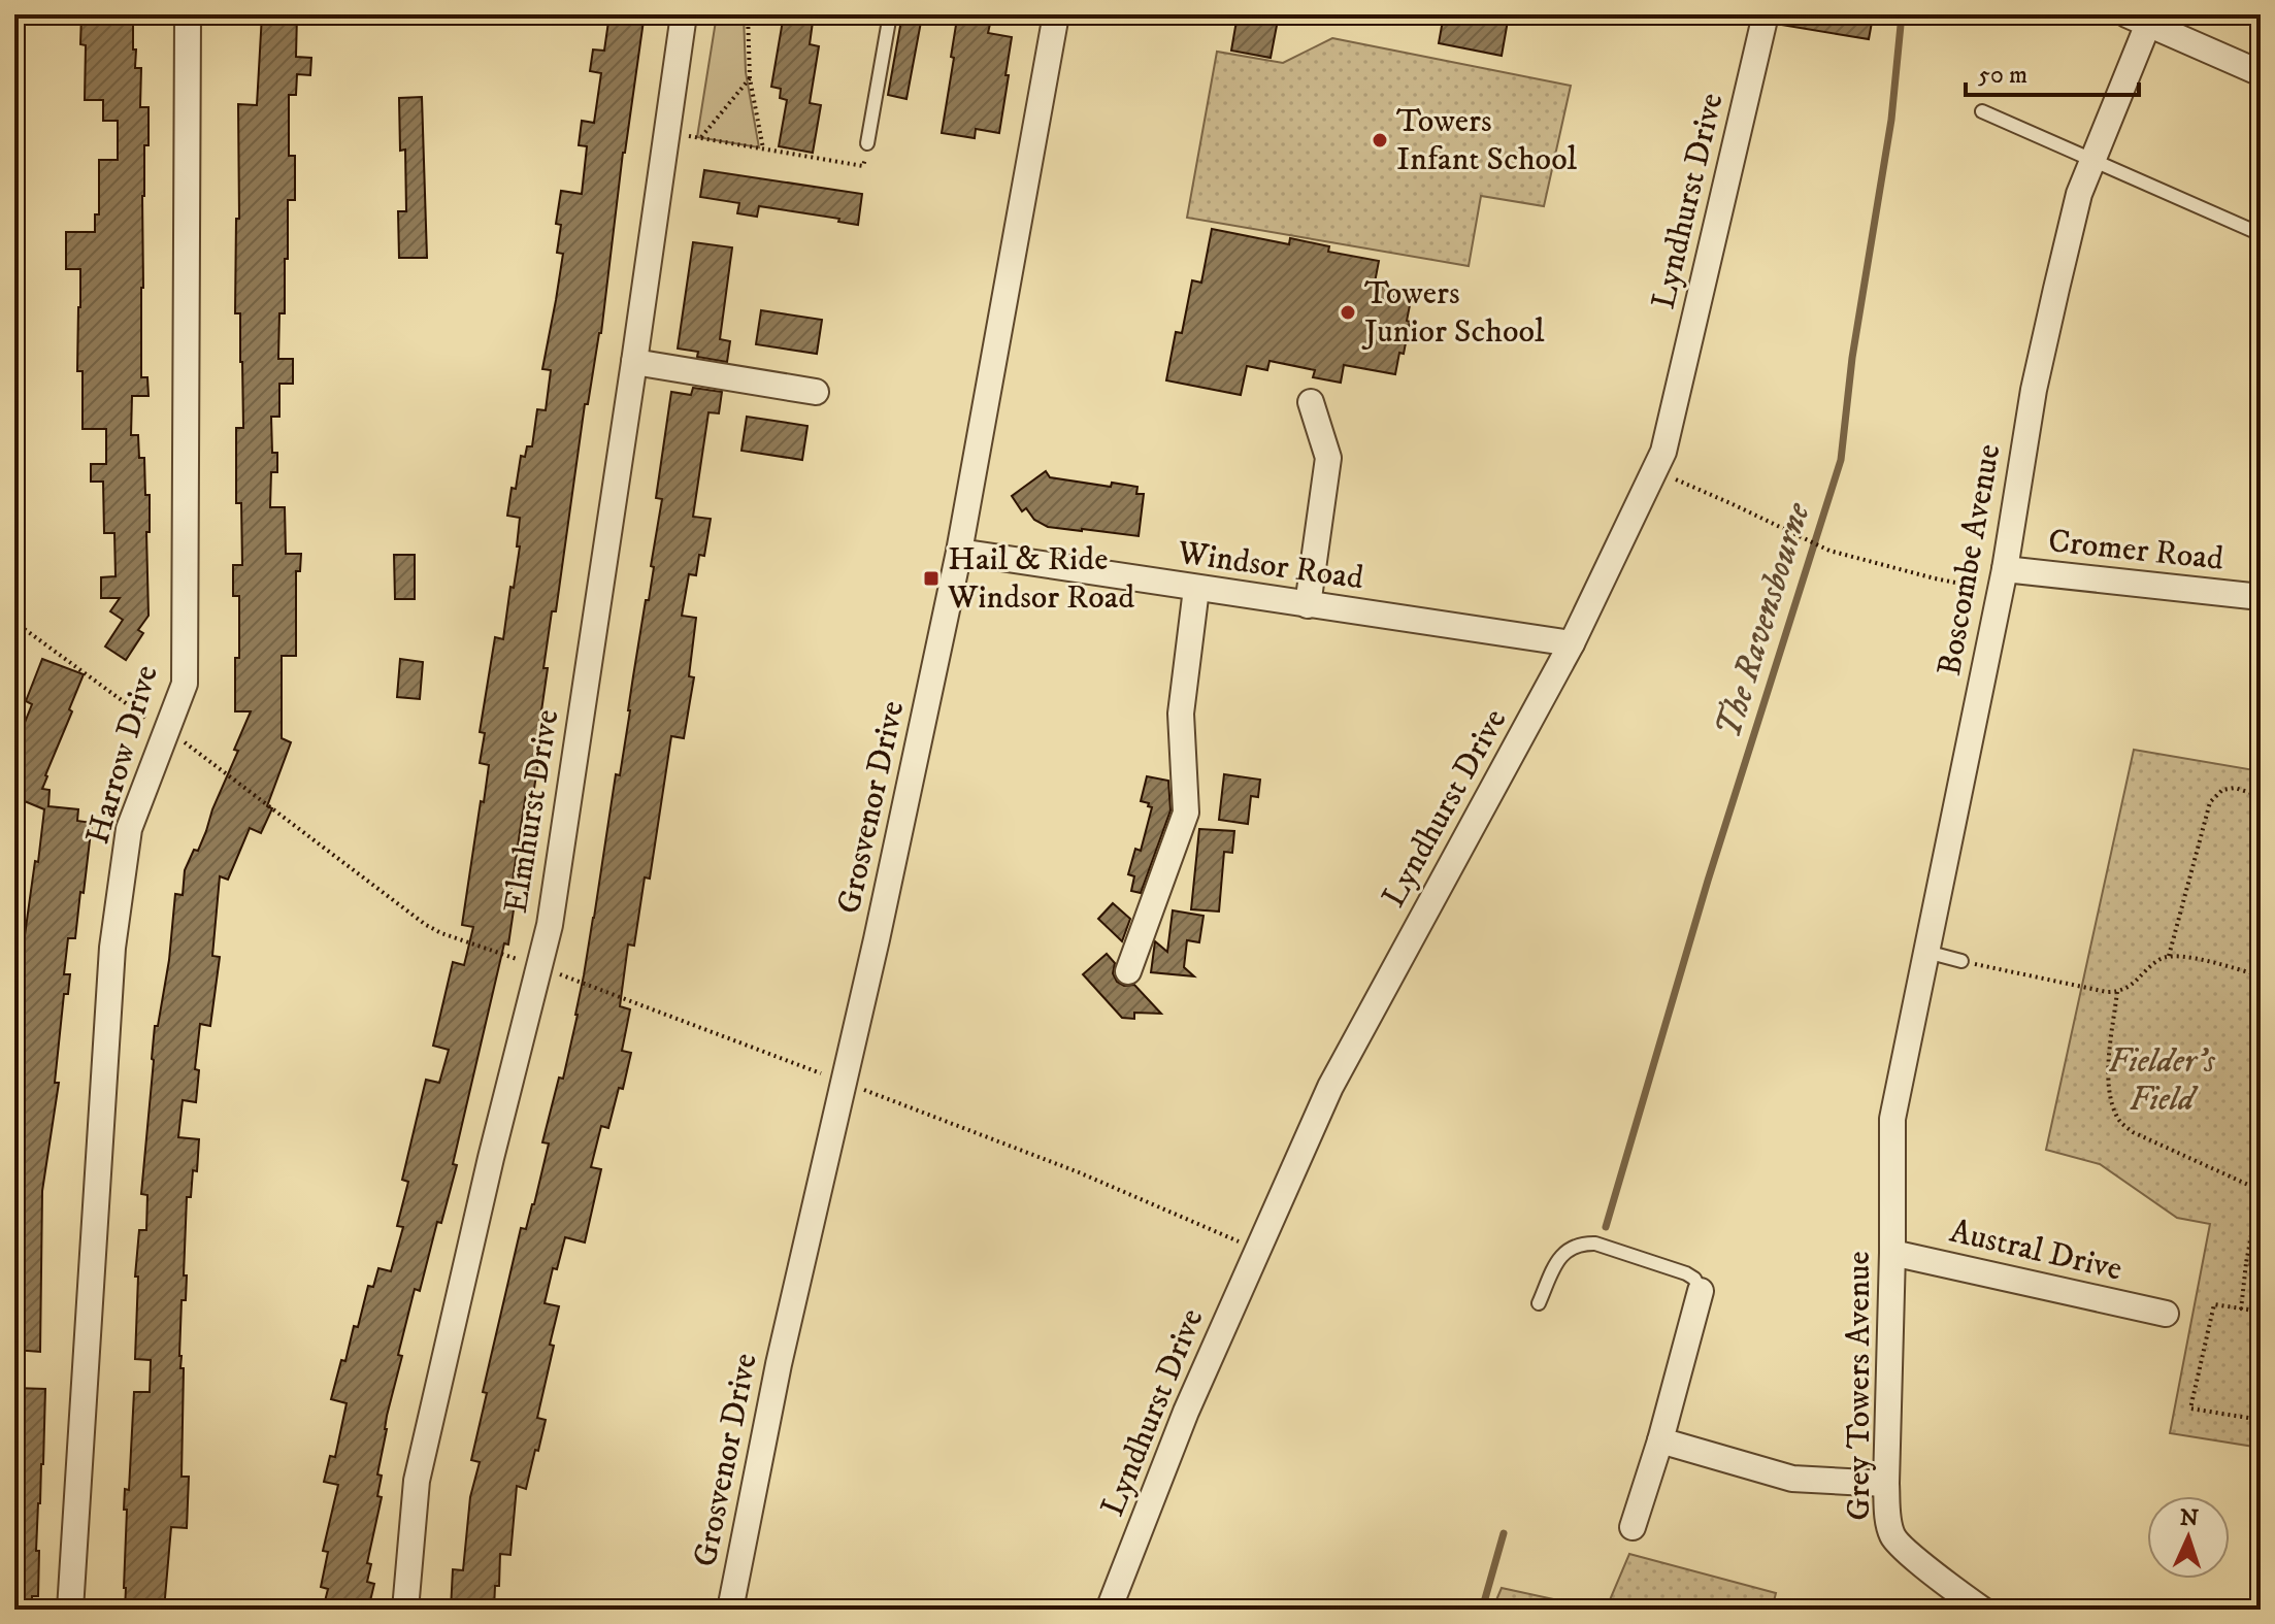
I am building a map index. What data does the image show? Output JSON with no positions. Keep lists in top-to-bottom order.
{
  "streets": {
    "street": [
      "Lyndhurst Drive",
      "Cromer Road",
      "Boscombe Avenue",
      "Windsor Road",
      "Harrow Drive",
      "Grosvenor Drive",
      "Elmhurst Drive",
      "Austral Drive",
      "Grey Towers Avenue"
    ]
  },
  "crossings": [
    ["Lyndhurst Drive", "Windsor Road"],
    ["Cromer Road", "Boscombe Avenue"],
    ["Boscombe Avenue", "Grey Towers Avenue"],
    ["Windsor Road", "Grosvenor Drive"],
    ["Austral Drive", "Grey Towers Avenue"]
  ],
  "water": ["The Ravensbourne"],
  "parks": ["Fielder's Field"],
  "places": {
    "other": ["Towers Infant School", "Towers Junior School"],
    "transit": ["Hail & Ride Windsor Road"]
  },
  "scale_bar": "50 m",
  "north": "top"
}
